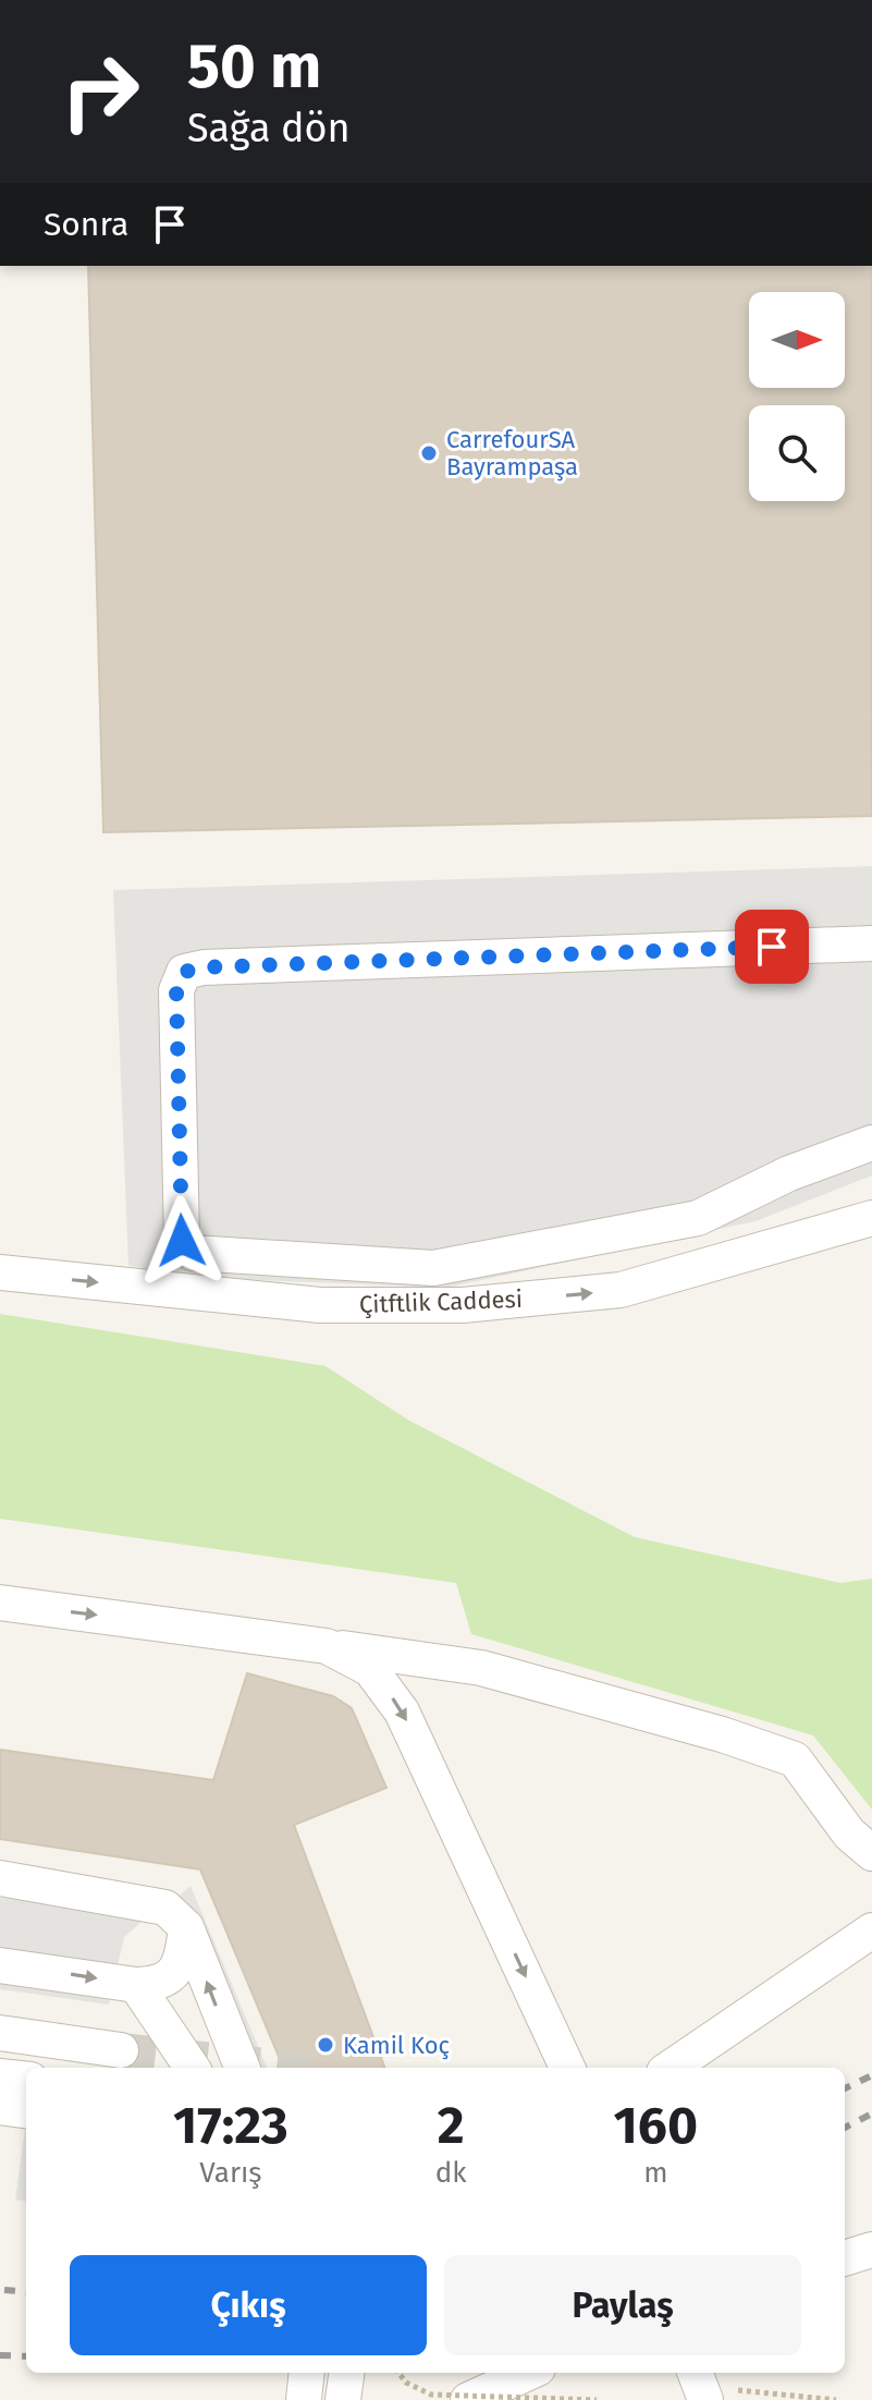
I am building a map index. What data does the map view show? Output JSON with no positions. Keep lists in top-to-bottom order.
{
  "streets": {
    "street": ["Çitftlik Caddesi"]
  },
  "one_way": ["Çitftlik Caddesi"],
  "places": ["CarrefourSA Bayrampaşa", "Kamil Koç"],
  "north": "right",
  "page": {
    "turn": ["50 m", "Sağa dön"],
    "then": "Sonra",
    "eta": [
      "17:23",
      "Varış",
      "2",
      "dk",
      "160",
      "m"
    ],
    "buttons": ["Çıkış", "Paylaş"]
  }
}
